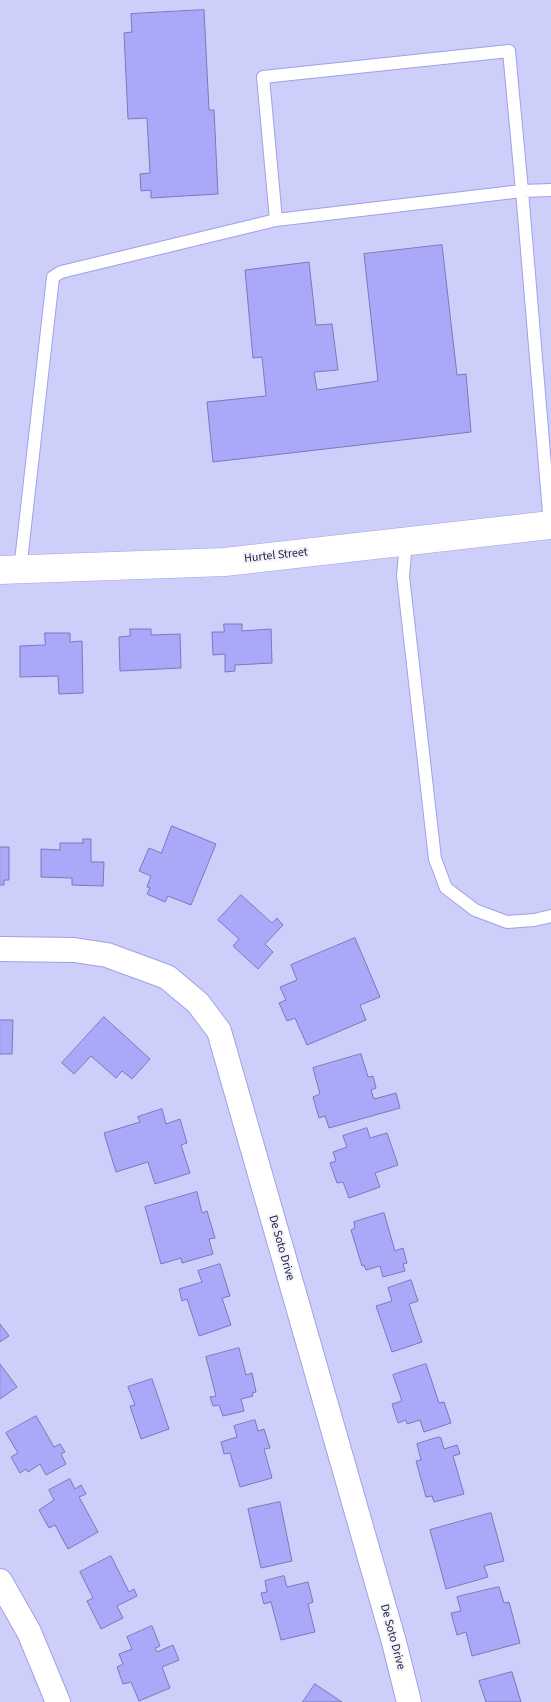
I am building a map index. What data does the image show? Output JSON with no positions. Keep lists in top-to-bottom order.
{
  "streets": {
    "street": ["Hurtel Street", "De Soto Drive"]
  }
}
